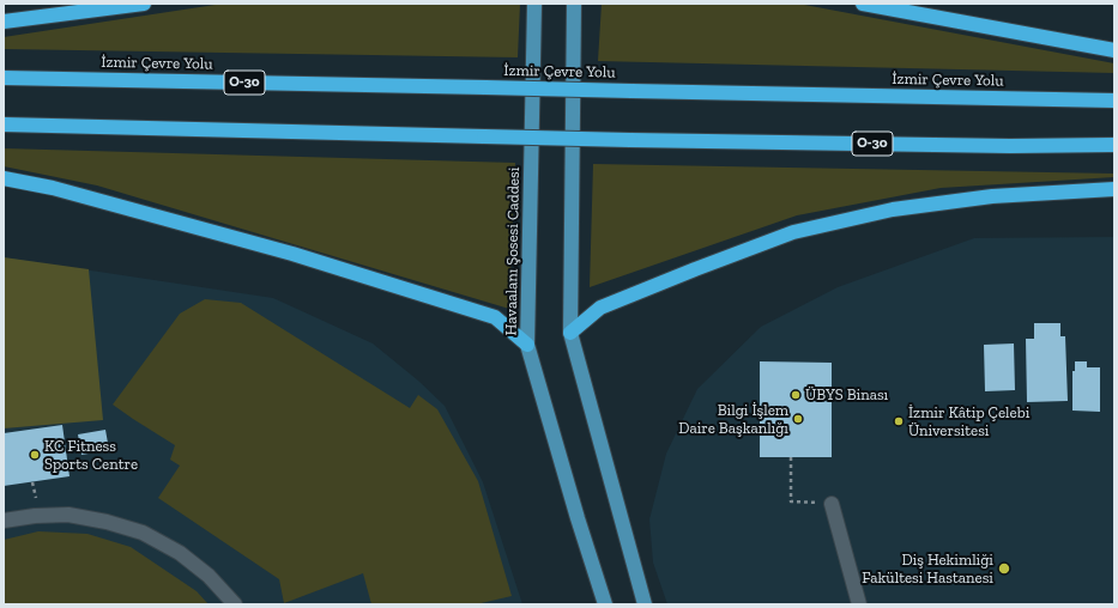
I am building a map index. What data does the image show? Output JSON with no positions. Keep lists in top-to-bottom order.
{
  "streets": {
    "highway": ["İzmir Çevre Yolu", "O-30"],
    "main road": ["Havaalanı Şosesi Caddesi"]
  },
  "places": [
    "ÜBYS Binası",
    "Bilgi İşlem Daire Başkanlığı",
    "İzmir Kâtip Çelebi Üniversitesi",
    "KC Fitness Sports Centre",
    "Diş Hekimliği Fakültesi Hastanesi"
  ]
}
